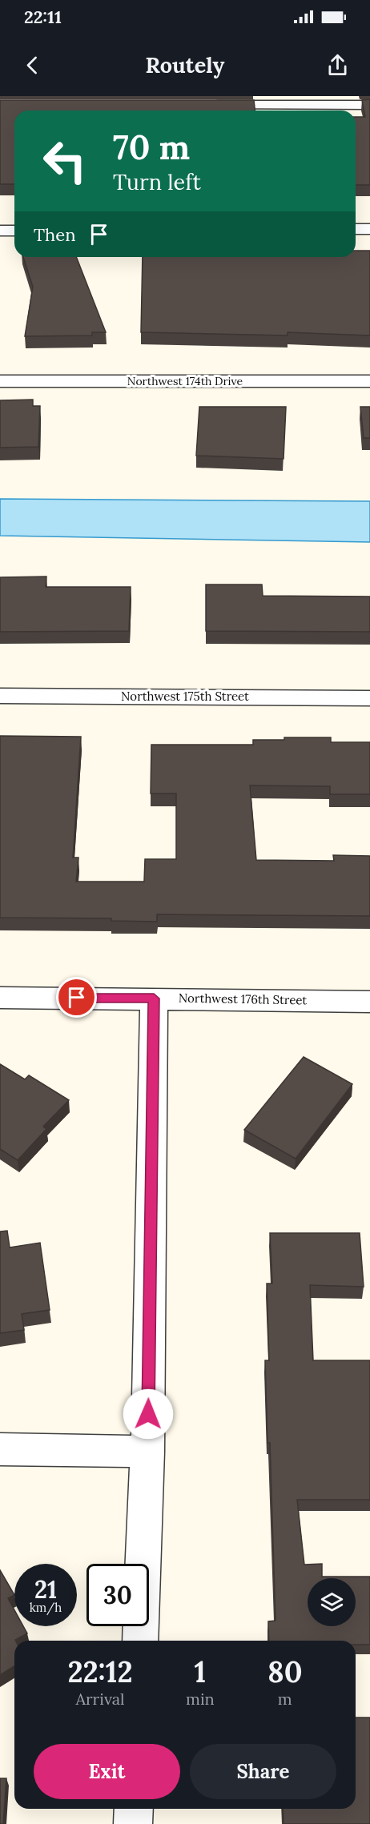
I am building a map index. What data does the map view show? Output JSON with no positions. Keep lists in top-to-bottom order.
{
  "streets": {
    "street": ["Northwest 174th Drive", "Northwest 175th Street", "Northwest 176th Street"]
  },
  "page": {
    "status": "22:11",
    "header": "Routely",
    "turn": ["70 m", "Turn left"],
    "then": "Then",
    "speed": "21 km/h",
    "limit": "30",
    "eta": [
      "22:12",
      "Arrival",
      "1",
      "min",
      "80",
      "m"
    ],
    "buttons": ["Exit", "Share"]
  }
}
